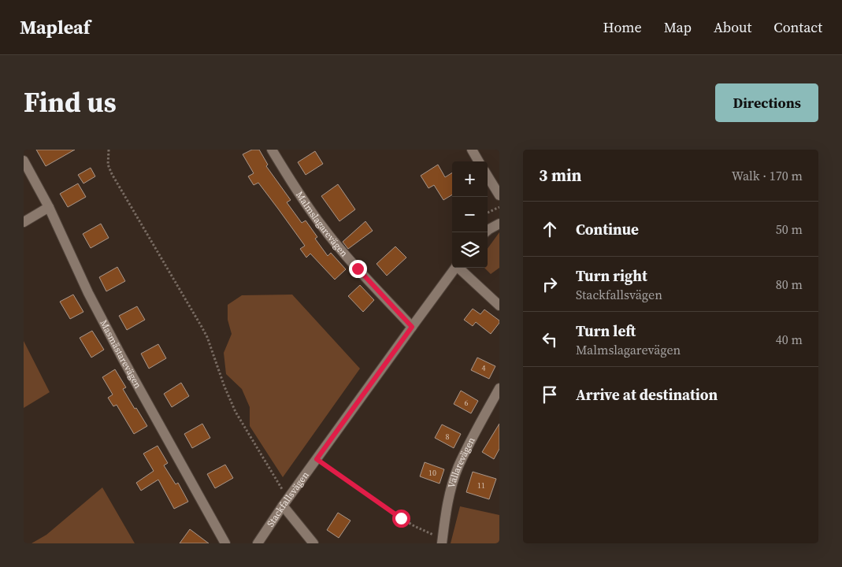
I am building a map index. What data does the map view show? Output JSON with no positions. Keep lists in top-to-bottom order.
{
  "streets": {
    "street": [
      "Malmslagarevägen",
      "Masmästarevägen",
      "Vällarevägen",
      "Stackfallsvägen"
    ]
  },
  "crossings": [
    ["Malmslagarevägen", "Stackfallsvägen"]
  ],
  "house_numbers": [
    "4",
    "6",
    "8",
    "10",
    "11"
  ],
  "page": {
    "header": "Mapleaf",
    "nav": [
      "Home",
      "Map",
      "About",
      "Contact"
    ],
    "title": "Find us",
    "buttons": "Directions",
    "heading": ["3 min", "Walk · 170 m"],
    "map_buttons": ["+", "−"],
    "list": [
      ["Continue", "50 m"],
      ["Turn right", "Stackfallsvägen", "80 m"],
      ["Turn left", "Malmslagarevägen", "40 m"],
      "Arrive at destination"
    ]
  }
}
